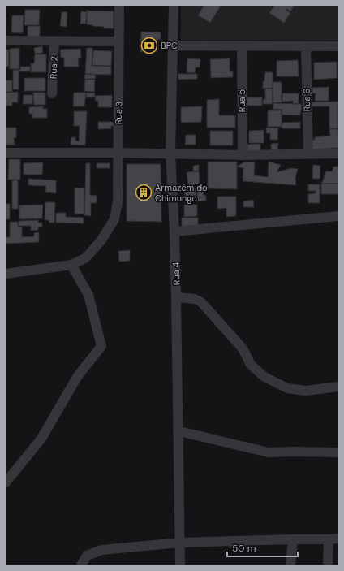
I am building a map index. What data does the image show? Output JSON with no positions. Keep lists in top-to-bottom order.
{
  "streets": {
    "street": [
      "Rua 2",
      "Rua 6",
      "Rua 5",
      "Rua 3",
      "Rua 4"
    ]
  },
  "places": {
    "bank": ["BPC"],
    "building": ["Armazém do Chimungo"]
  },
  "scale_bar": "50 m"
}
